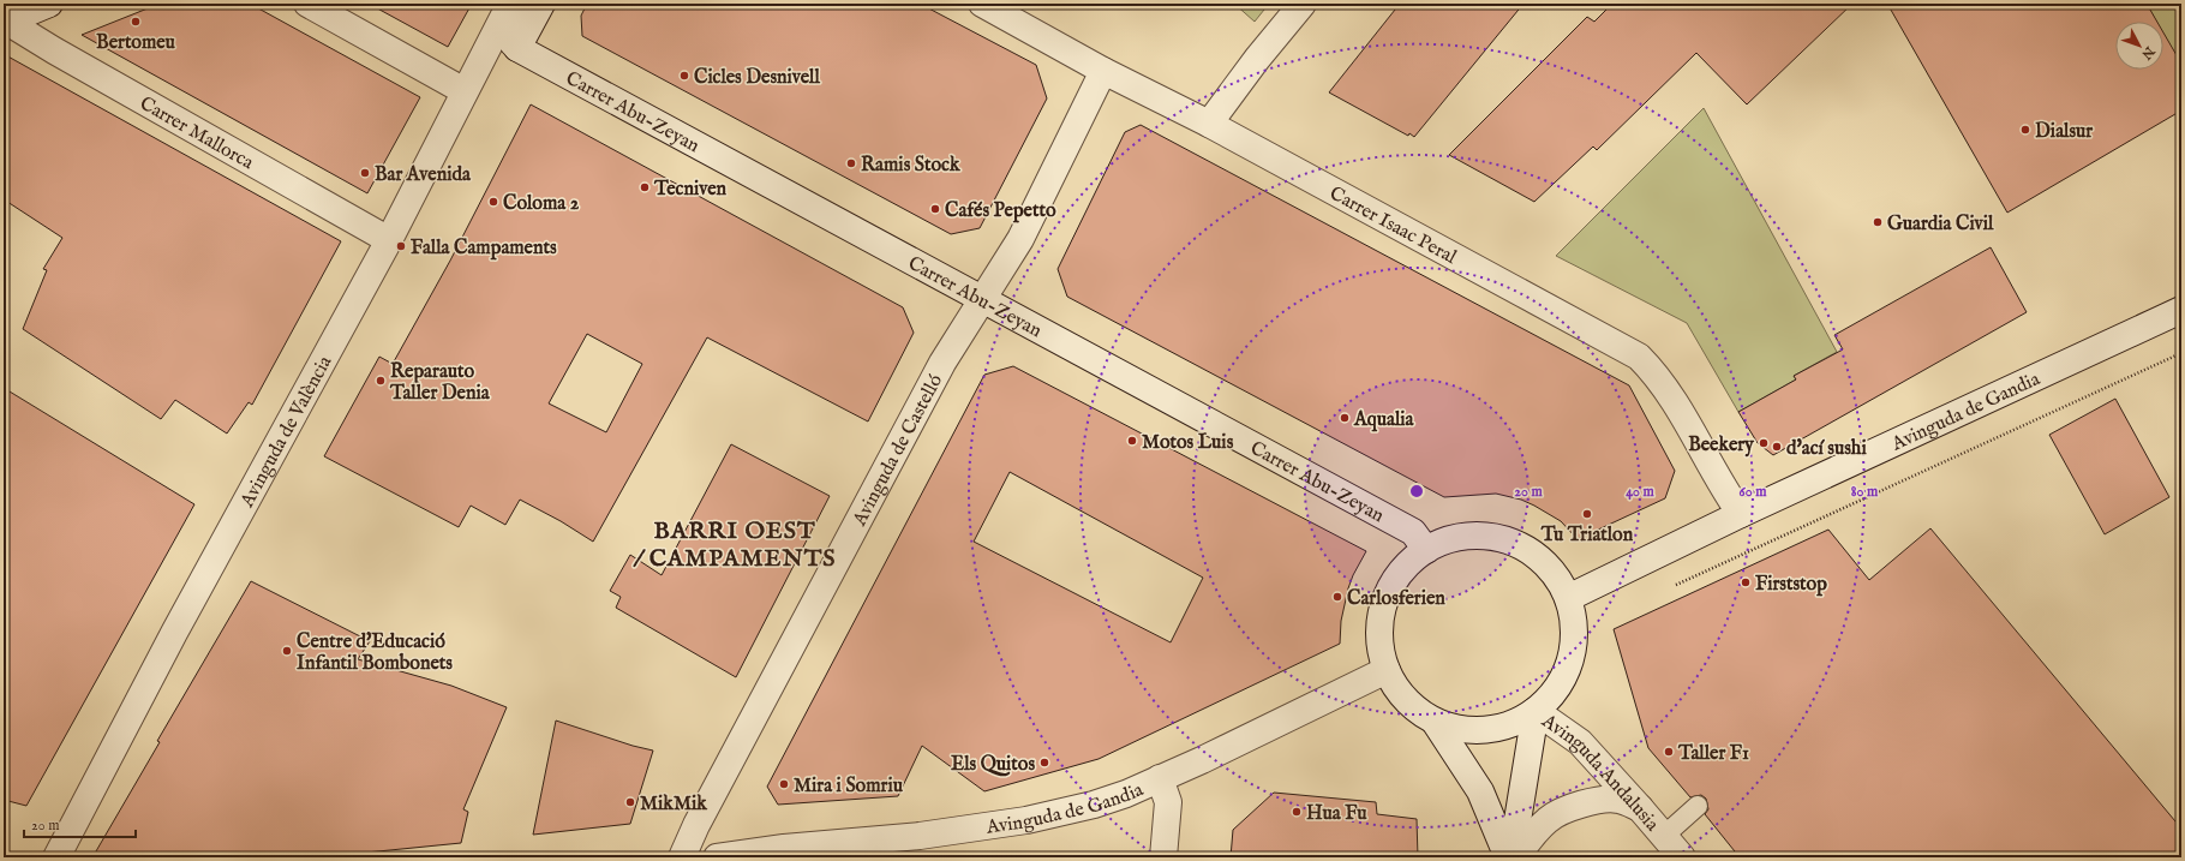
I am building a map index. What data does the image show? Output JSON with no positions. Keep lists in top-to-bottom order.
{
  "streets": {
    "street": [
      "Carrer Abu-Zeyan",
      "Carrer Mallorca",
      "Carrer Isaac Peral",
      "Avinguda de Gandia",
      "Avinguda de València",
      "Avinguda de Castelló",
      "Avinguda Andalusia"
    ]
  },
  "crossings": [
    ["Carrer Abu-Zeyan", "Avinguda de València"],
    ["Carrer Abu-Zeyan", "Avinguda de Castelló"],
    ["Carrer Mallorca", "Avinguda de València"],
    ["Carrer Isaac Peral", "Avinguda de Gandia"],
    ["Carrer Isaac Peral", "Avinguda de Castelló"]
  ],
  "districts": ["BARRI OEST / CAMPAMENTS"],
  "places": [
    "Bertomeu",
    "Cicles Desnivell",
    "Dialsur",
    "Ramis Stock",
    "Bar Avenida",
    "Tecniven",
    "Coloma 2",
    "Cafés Pepetto",
    "Guardia Civil",
    "Falla Campaments",
    "Reparauto Taller Denia",
    "Aqualia",
    "Motos Luis",
    "Beekery",
    "d'ací sushi",
    "Tu Triatlon",
    "Firststop",
    "Carlosferien",
    "Centre d'Educació Infantil Bombonets",
    "Taller F1",
    "Els Quitos",
    "Mira i Somriu",
    "MikMik",
    "Hua Fu"
  ],
  "scale_bar": "20 m",
  "north": "bottom right",
  "rings": [
    "20 m",
    "40 m",
    "60 m",
    "80 m"
  ]
}
